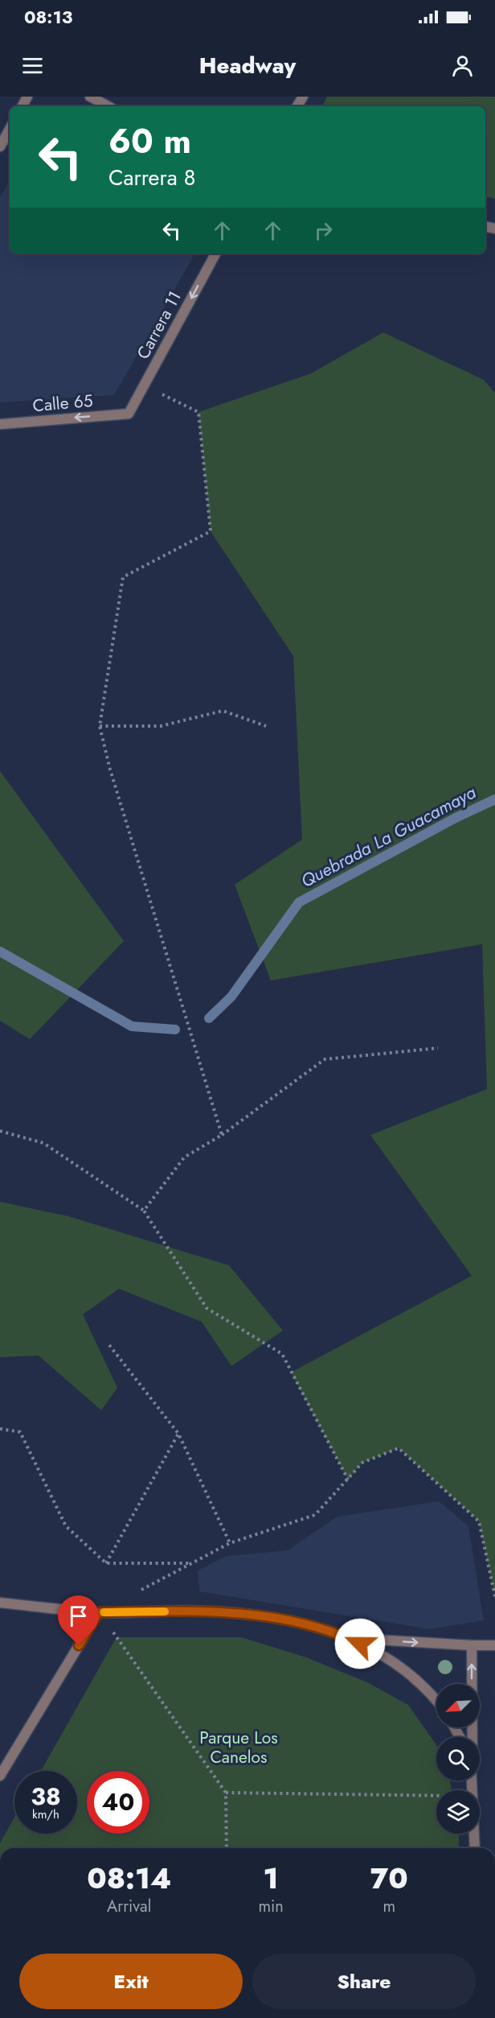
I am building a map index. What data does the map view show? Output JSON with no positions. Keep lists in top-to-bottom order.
{
  "streets": {
    "street": ["Carrera 11", "Calle 65"]
  },
  "crossings": [
    ["Carrera 11", "Calle 65"]
  ],
  "one_way": ["Carrera 11", "Calle 65"],
  "water": ["Quebrada La Guacamaya"],
  "parks": ["Parque Los Canelos"],
  "north": "bottom left",
  "page": {
    "status": "08:13",
    "header": "Headway",
    "turn": ["60 m", "Carrera 8"],
    "speed": "38 km/h",
    "limit": "40",
    "eta": [
      "08:14",
      "Arrival",
      "1",
      "min",
      "70",
      "m"
    ],
    "buttons": ["Exit", "Share"]
  }
}
